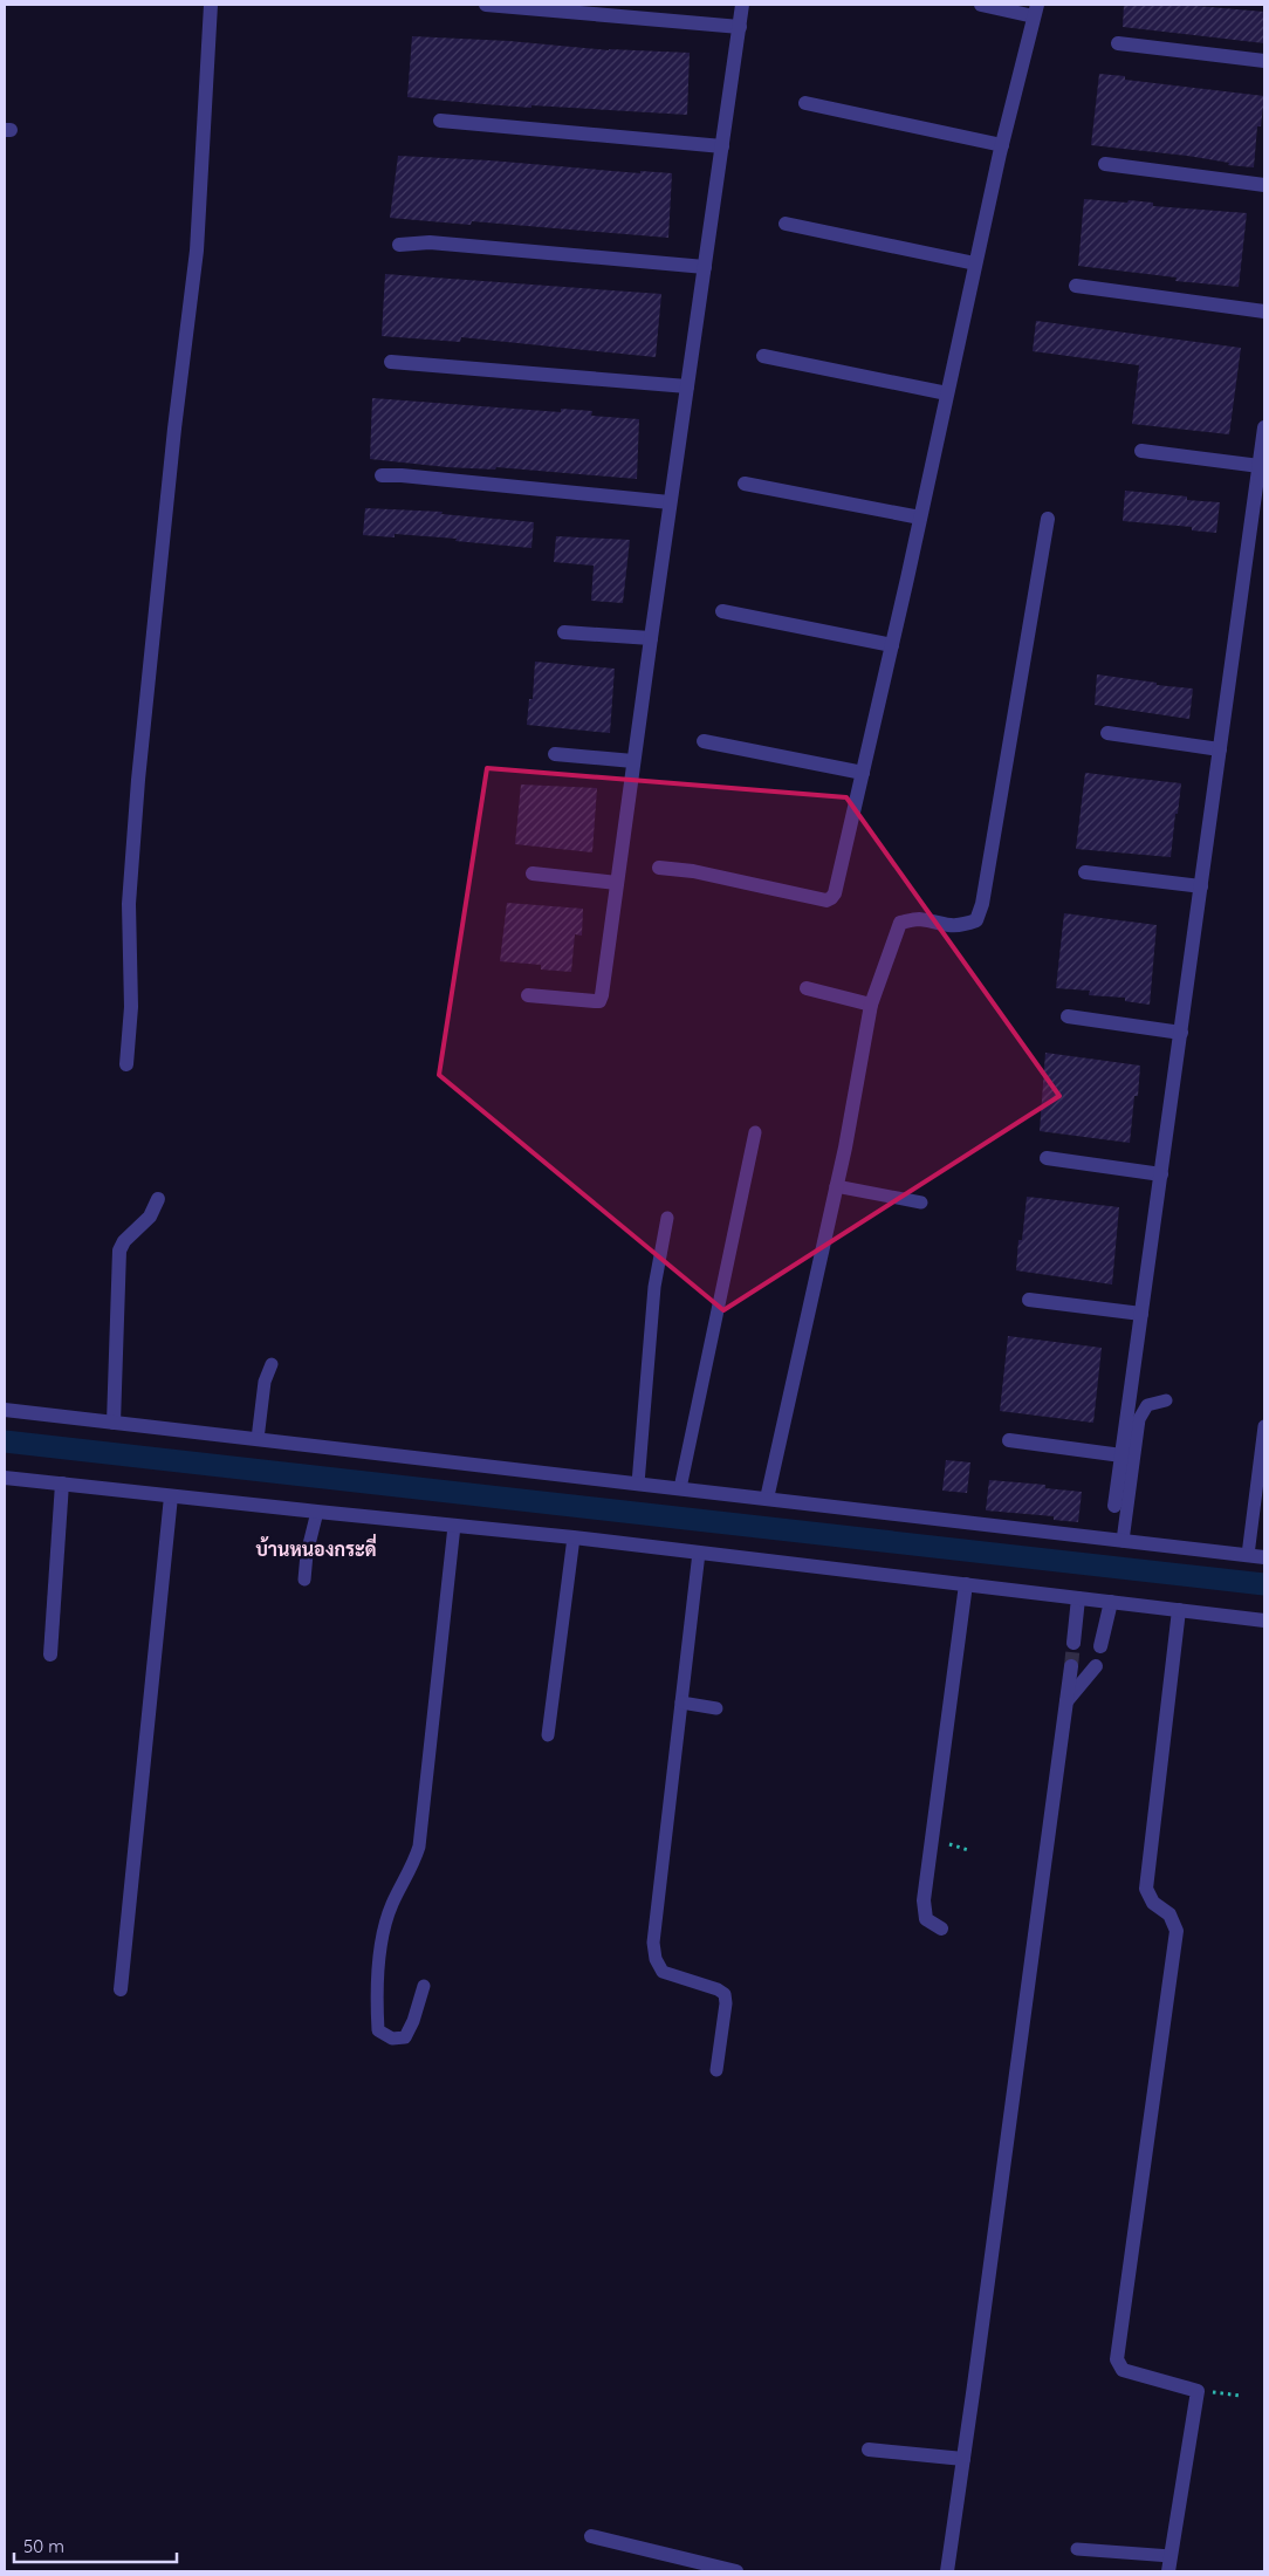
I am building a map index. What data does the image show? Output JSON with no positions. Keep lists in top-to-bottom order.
{
  "districts": ["บ้านหนองกระดี่"],
  "scale_bar": "50 m"
}
